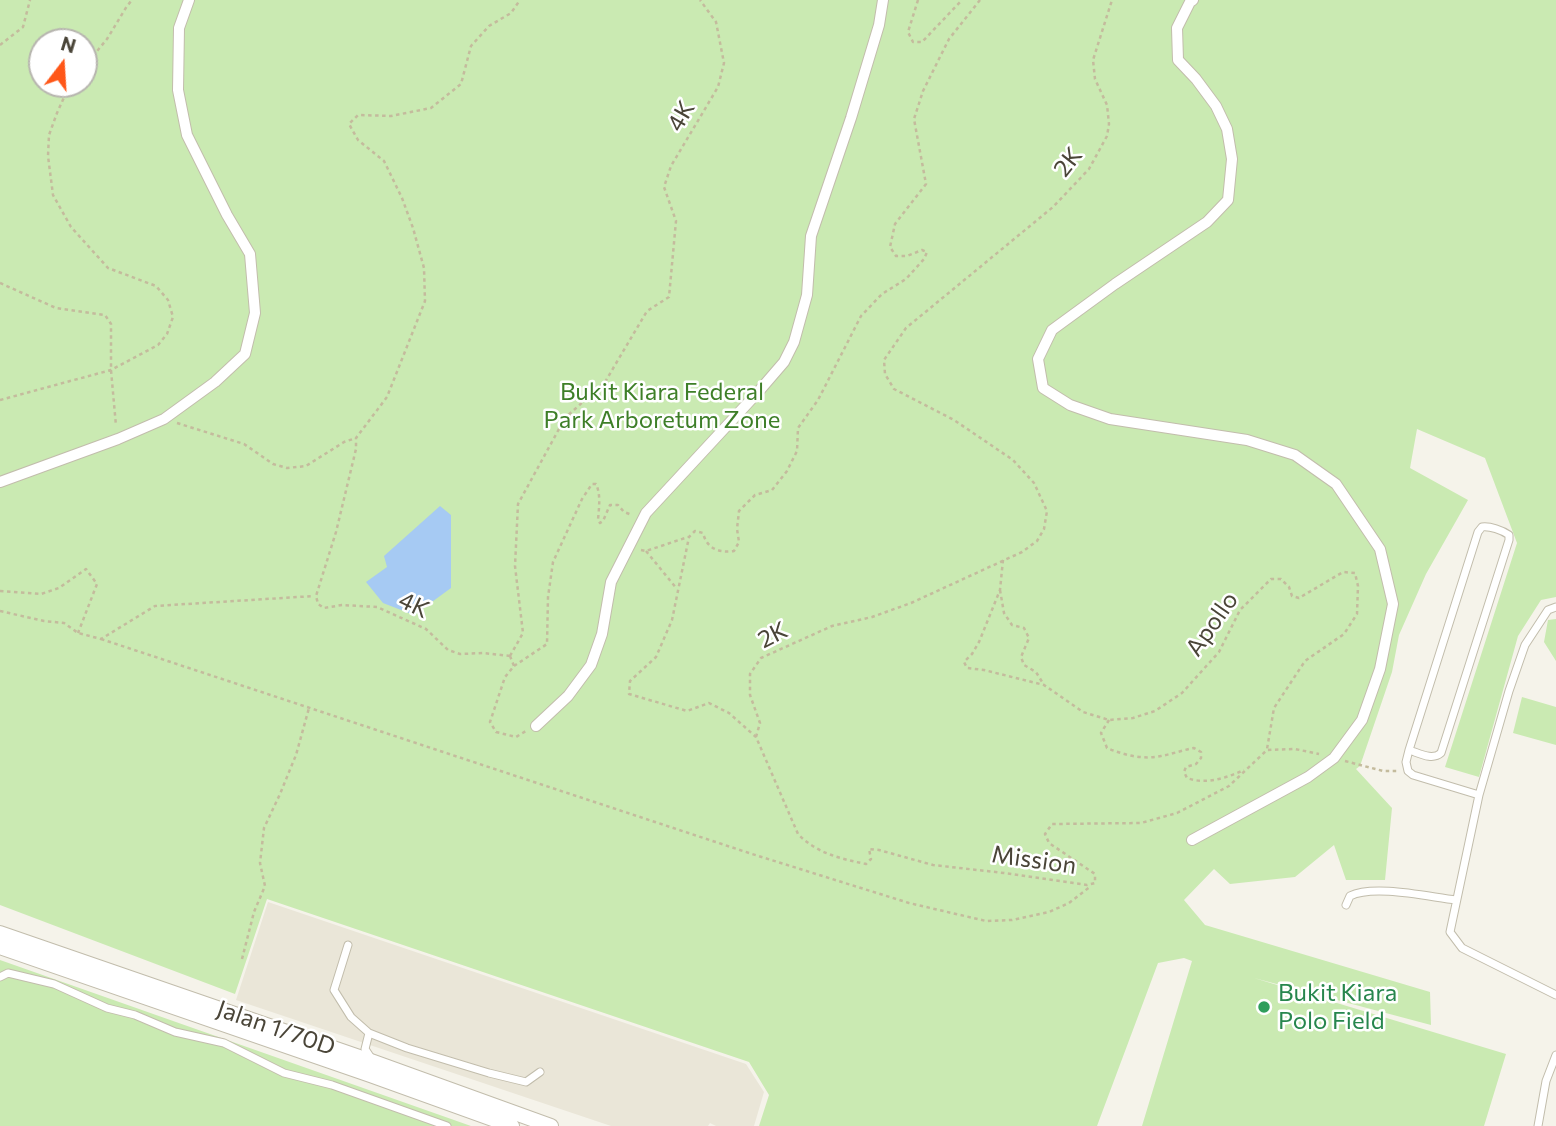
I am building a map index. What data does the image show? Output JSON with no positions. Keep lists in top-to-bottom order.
{
  "streets": {
    "street": ["Jalan 1/70D"],
    "path": [
      "4K",
      "2K",
      "Apollo",
      "Mission"
    ]
  },
  "crossings": [
    ["2K", "Apollo"],
    ["2K", "Mission"],
    ["Apollo", "Mission"]
  ],
  "parks": ["Bukit Kiara Federal Park Arboretum Zone"],
  "places": ["Bukit Kiara Polo Field"],
  "north": "top"
}
